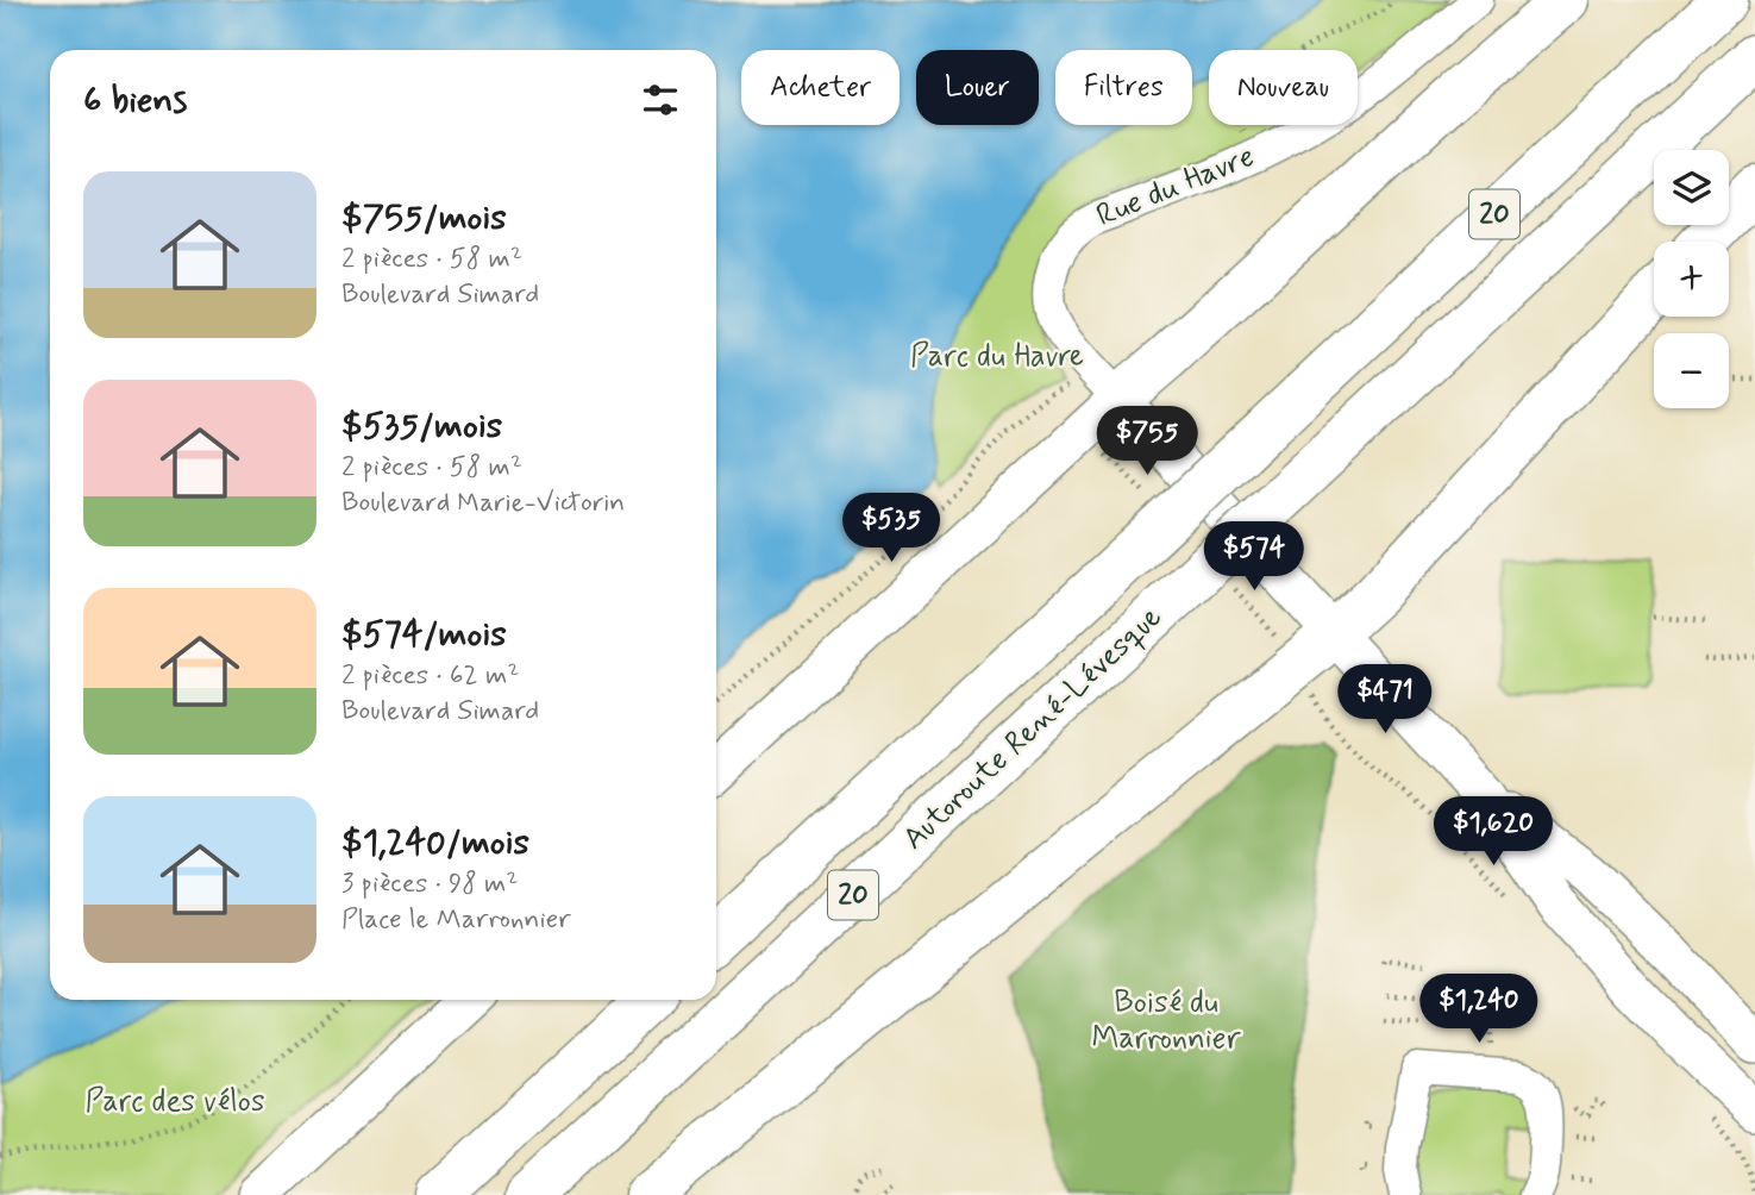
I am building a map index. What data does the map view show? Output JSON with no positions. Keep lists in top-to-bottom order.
{
  "streets": {
    "highway": ["20", "Autoroute René-Lévesque"],
    "street": ["Rue du Havre"]
  },
  "parks": ["Parc du Havre", "Boisé du Marronnier", "Parc des vélos"],
  "page": {
    "chip": [
      "Acheter",
      "Louer",
      "Filtres",
      "Nouveau"
    ],
    "heading": "6 biens",
    "map_buttons": ["+", "−"],
    "list": [
      {
        "name": "$755/mois",
        "note": "2 pièces · 58 m² · Boulevard Simard"
      },
      {
        "name": "$535/mois",
        "note": "2 pièces · 58 m² · Boulevard Marie-Victorin"
      },
      {
        "name": "$574/mois",
        "note": "2 pièces · 62 m² · Boulevard Simard"
      },
      {
        "name": "$1,240/mois",
        "note": "3 pièces · 98 m² · Place le Marronnier"
      }
    ],
    "price": [
      "$755",
      "$535",
      "$574",
      "$471",
      "$1,620",
      "$1,240"
    ]
  }
}
